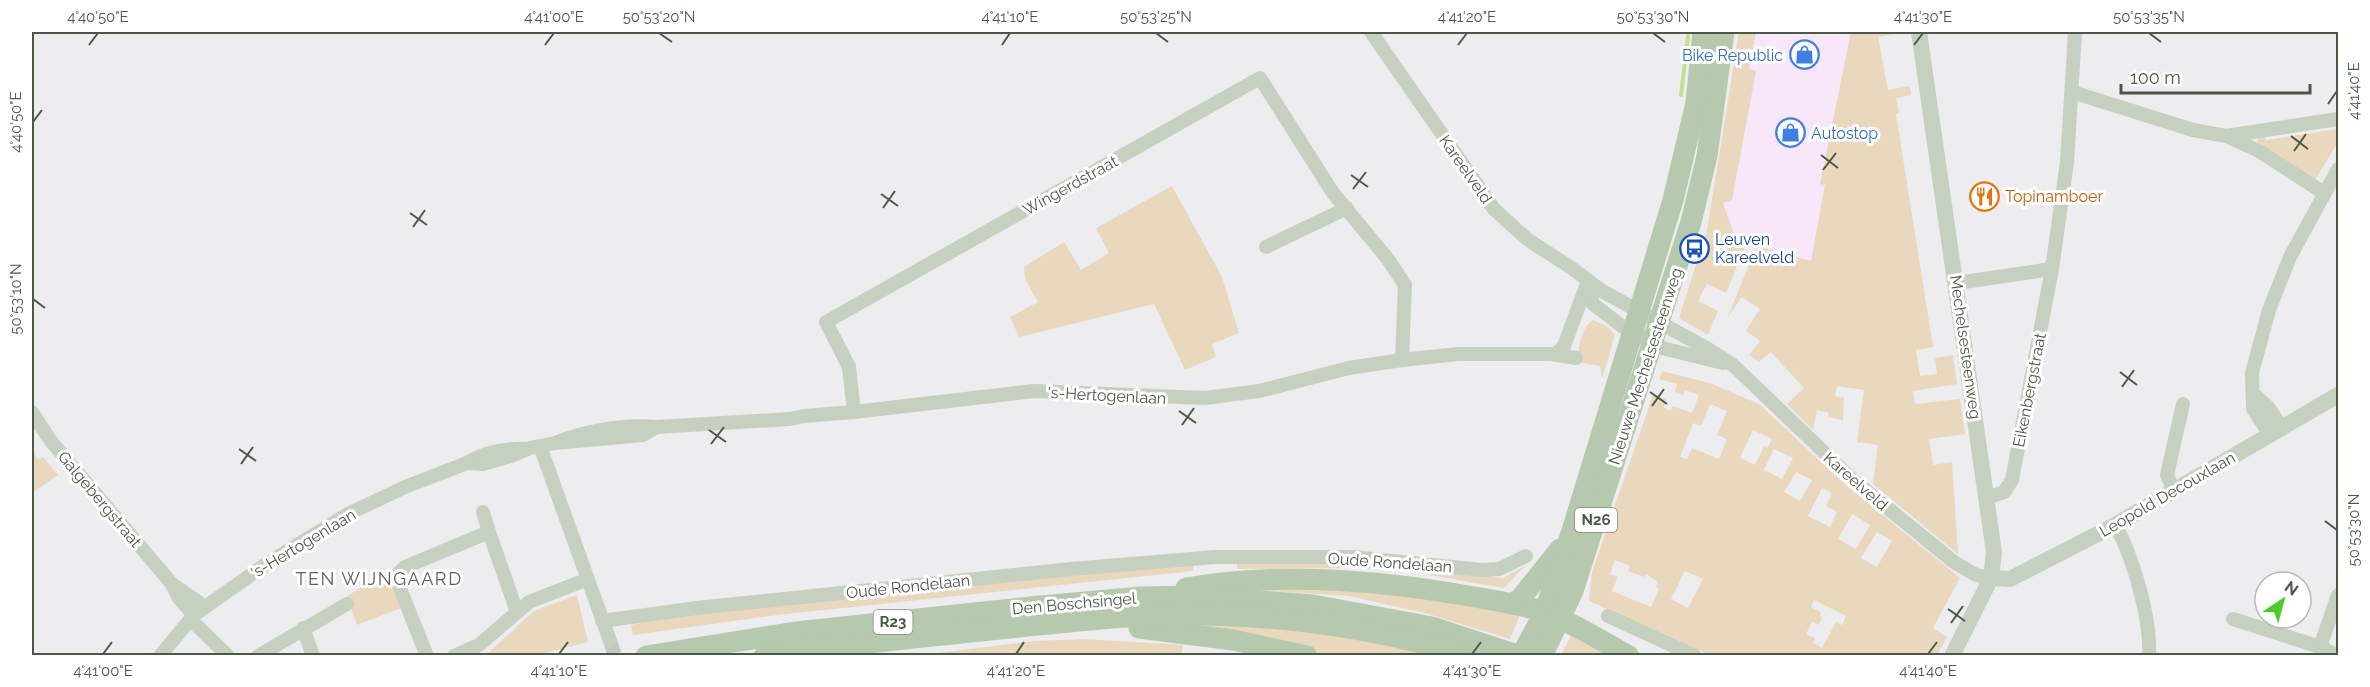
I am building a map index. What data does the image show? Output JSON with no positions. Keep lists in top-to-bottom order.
{
  "streets": {
    "main road": [
      "Nieuwe Mechelsesteenweg",
      "N26",
      "Den Boschsingel",
      "R23"
    ],
    "street": [
      "Kareelveld",
      "Wingerdstraat",
      "Mechelsesteenweg",
      "Eikenbergstraat",
      "'s-Hertogenlaan",
      "Leopold Decouxlaan",
      "Galgebergstraat",
      "Oude Rondelaan"
    ]
  },
  "crossings": [
    ["Kareelveld", "Mechelsesteenweg"],
    ["Kareelveld", "Nieuwe Mechelsesteenweg"],
    ["Kareelveld", "Leopold Decouxlaan"],
    ["Wingerdstraat", "'s-Hertogenlaan"],
    ["Mechelsesteenweg", "Eikenbergstraat"],
    ["Mechelsesteenweg", "Leopold Decouxlaan"],
    ["Nieuwe Mechelsesteenweg", "Den Boschsingel"],
    ["'s-Hertogenlaan", "Galgebergstraat"]
  ],
  "districts": ["TEN WIJNGAARD"],
  "places": {
    "shop": ["Bike Republic", "Autostop"],
    "restaurant": ["Topinamboer"],
    "bus stop": ["Leuven Kareelveld"]
  },
  "scale_bar": "100 m",
  "north": "top right",
  "coordinates": [
    "4°40'50\"E",
    "4°41'00\"E",
    "50°53'20\"N",
    "4°41'10\"E",
    "50°53'25\"N",
    "4°41'20\"E",
    "50°53'30\"N",
    "4°41'30\"E",
    "50°53'35\"N",
    "4°41'40\"E",
    "50°53'10\"N"
  ]
}
